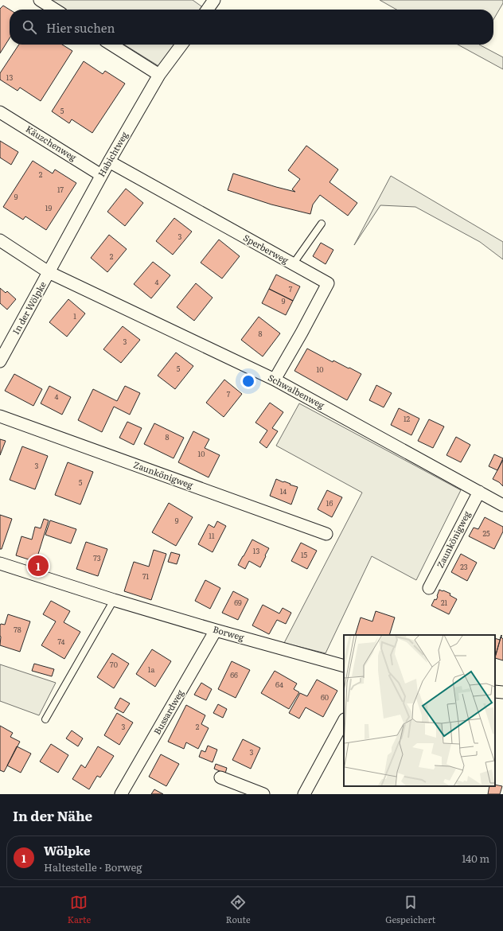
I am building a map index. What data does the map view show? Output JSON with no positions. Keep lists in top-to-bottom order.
{
  "streets": {
    "street": [
      "Käuzchenweg",
      "Habichtweg",
      "Sperberweg",
      "In der Wölpke",
      "Schwalbenweg",
      "Zaunkönigweg",
      "Borweg",
      "Bussardweg"
    ]
  },
  "crossings": [
    ["Käuzchenweg", "Habichtweg"],
    ["Habichtweg", "Sperberweg"],
    ["Habichtweg", "In der Wölpke"],
    ["Habichtweg", "Schwalbenweg"],
    ["Sperberweg", "Schwalbenweg"],
    ["In der Wölpke", "Schwalbenweg"],
    ["Schwalbenweg", "Zaunkönigweg"],
    ["Borweg", "Bussardweg"]
  ],
  "house_numbers": [
    "13",
    "5",
    "2",
    "17",
    "9",
    "19",
    "3",
    "2",
    "4",
    "7",
    "9",
    "1",
    "8",
    "3",
    "5",
    "10",
    "7",
    "4",
    "12",
    "8",
    "10",
    "3",
    "5",
    "14",
    "16",
    "9",
    "25",
    "11",
    "13",
    "15",
    "73",
    "23",
    "71",
    "69",
    "21",
    "78",
    "74",
    "70",
    "1a",
    "66",
    "64",
    "60",
    "3",
    "2",
    "3"
  ],
  "page": {
    "search": "Hier suchen",
    "pins": "1",
    "heading": "In der Nähe",
    "list": [
      {
        "mark": "1",
        "name": "Wölpke",
        "note": "Haltestelle · Borweg",
        "value": "140 m"
      }
    ],
    "nav": ["Karte", "Route", "Gespeichert"]
  }
}
